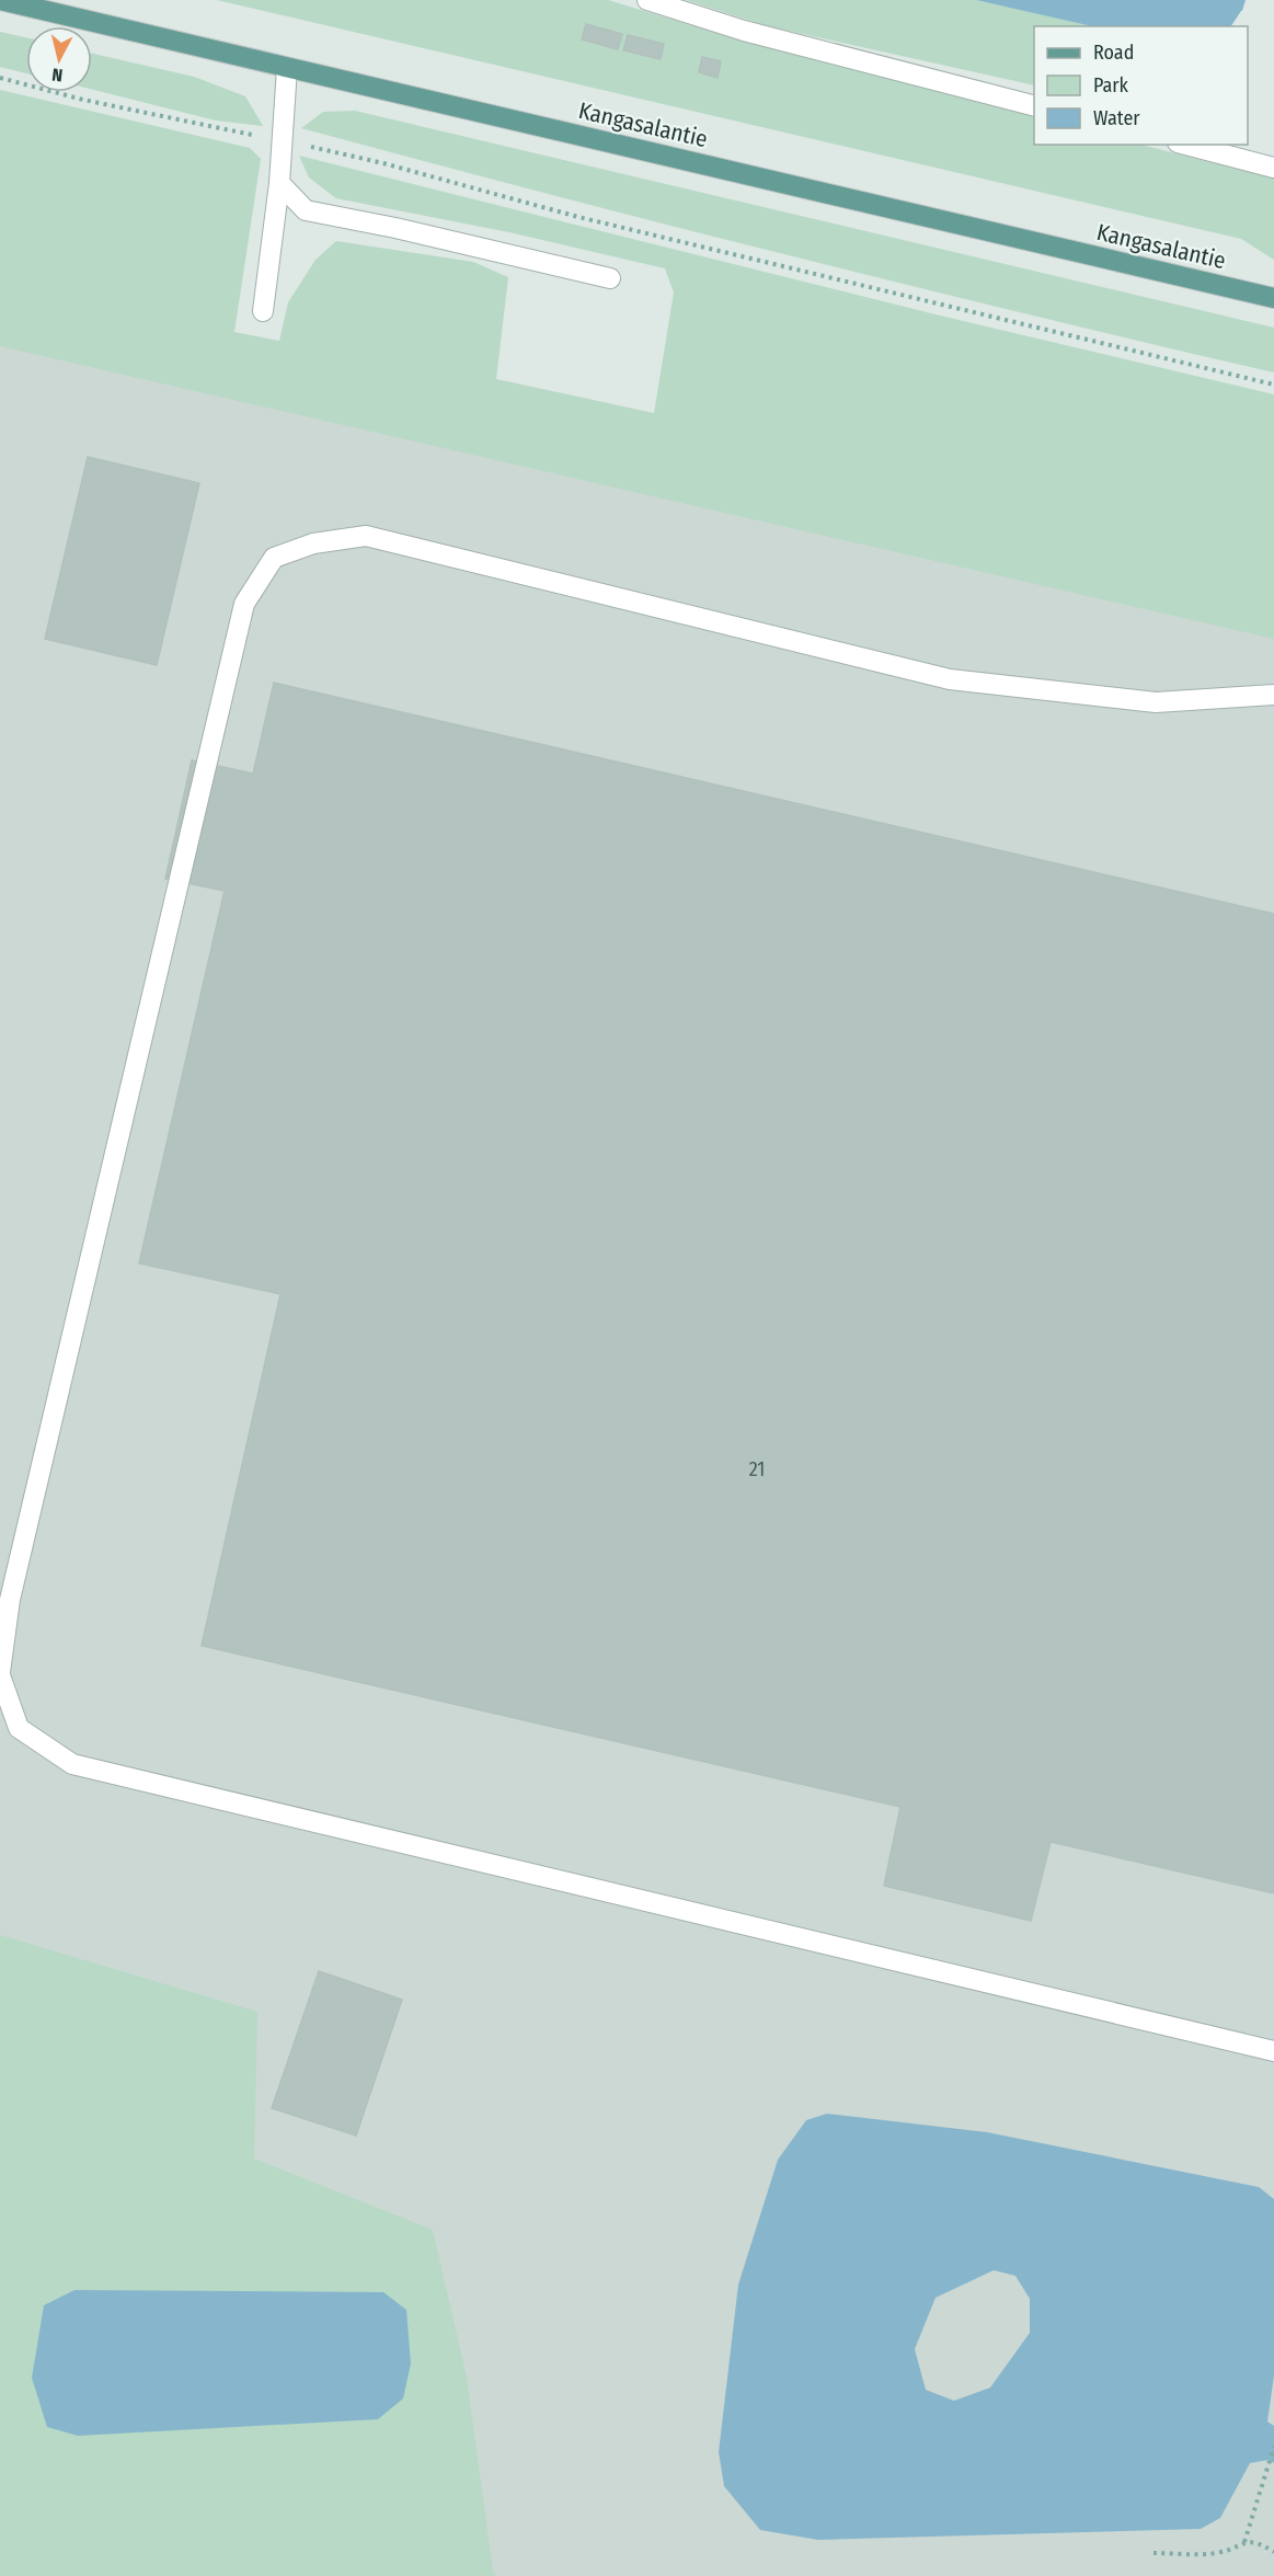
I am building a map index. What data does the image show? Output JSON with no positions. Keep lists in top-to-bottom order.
{
  "streets": {
    "main road": ["Kangasalantie"]
  },
  "house_numbers": ["21"],
  "legend": ["Road", "Park", "Water"],
  "north": "bottom"
}
